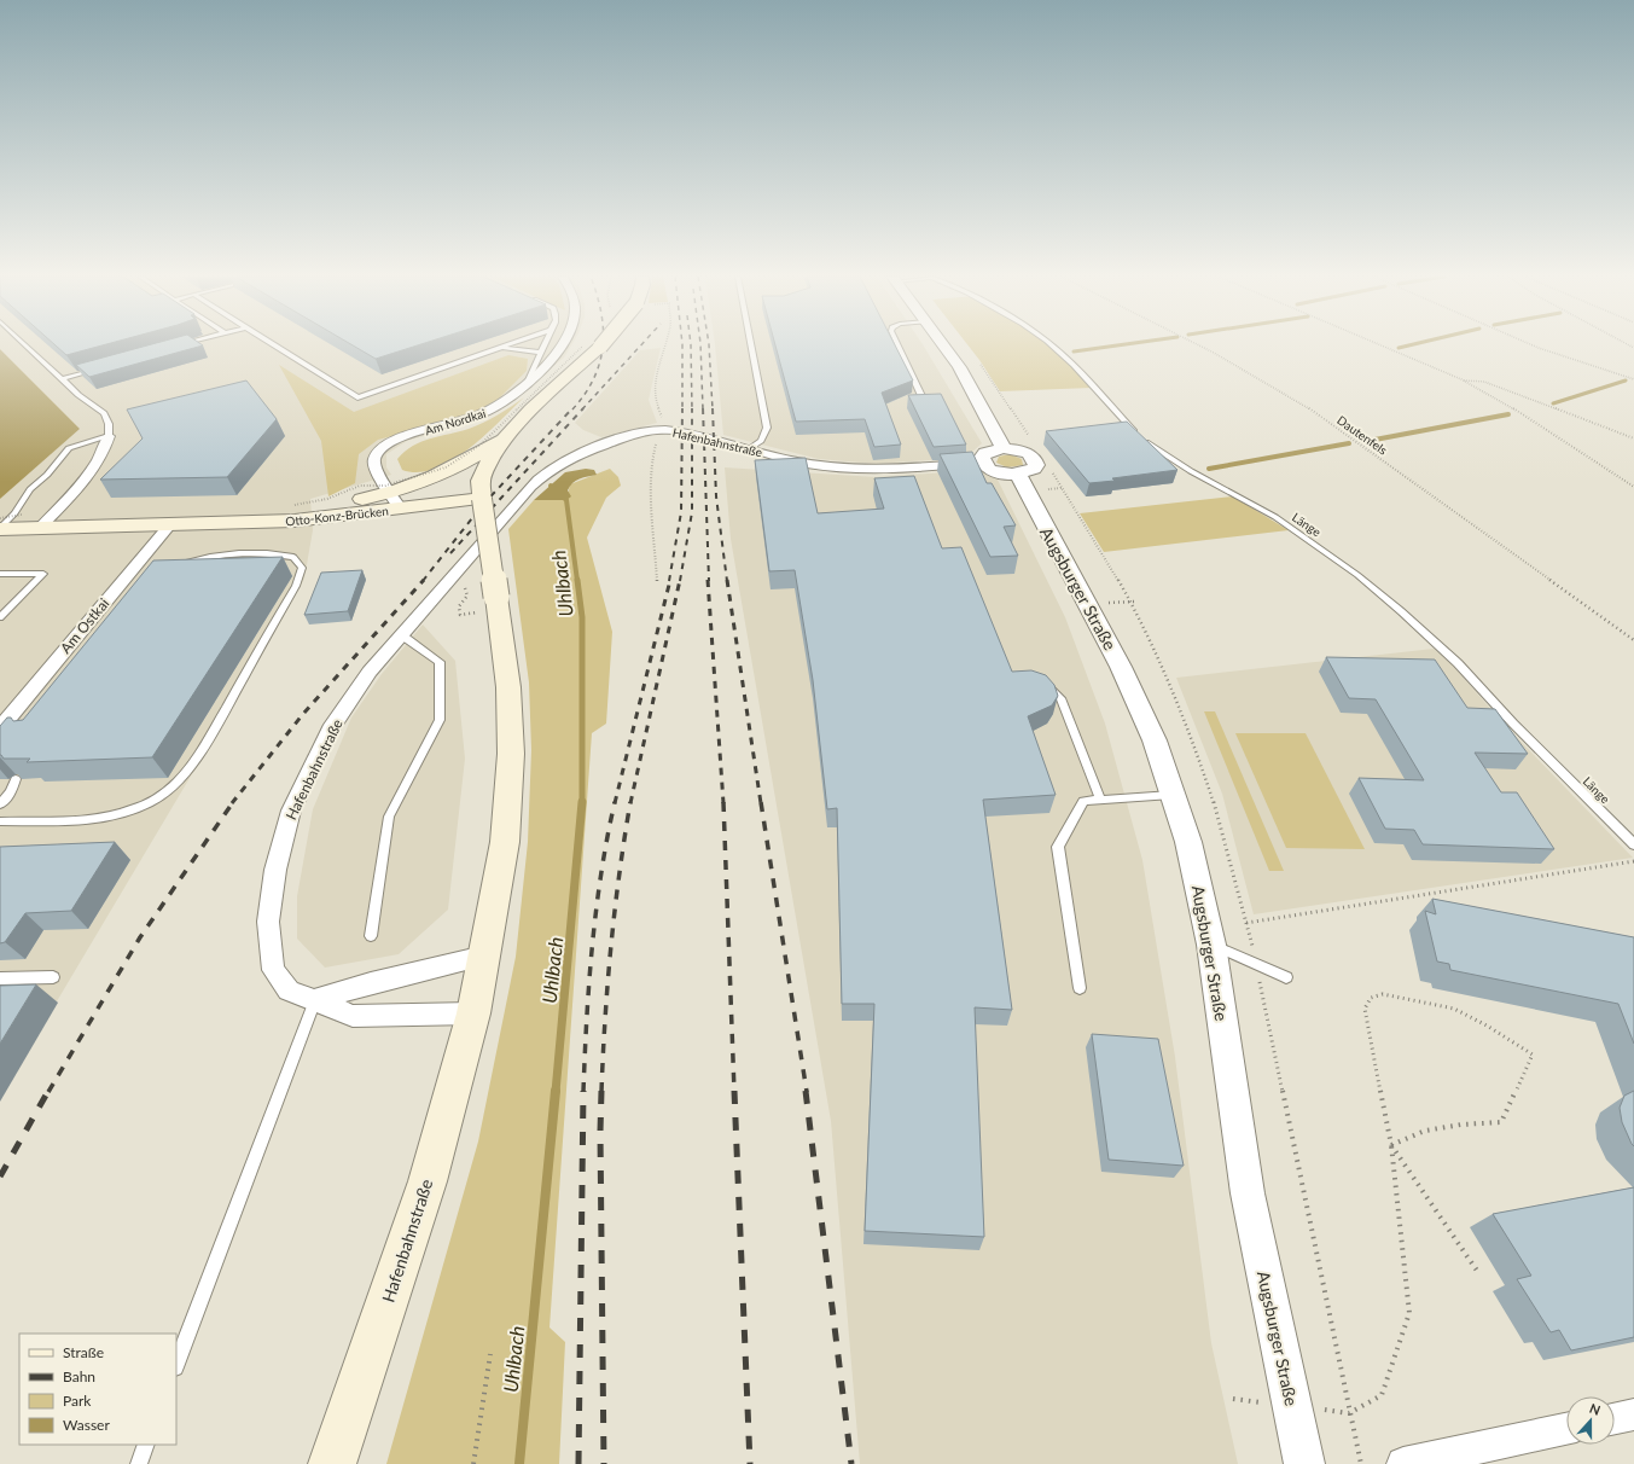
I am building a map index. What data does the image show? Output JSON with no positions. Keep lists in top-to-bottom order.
{
  "streets": {
    "main road": ["Hafenbahnstraße", "Otto-Konz-Brücken"],
    "street": ["Am Nordkai", "Augsburger Straße", "Am Ostkai"],
    "lane": ["Länge"],
    "path": ["Dautenfels"]
  },
  "crossings": [
    ["Am Nordkai", "Otto-Konz-Brücken"],
    ["Hafenbahnstraße", "Otto-Konz-Brücken"],
    ["Otto-Konz-Brücken", "Am Ostkai"]
  ],
  "water": ["Uhlbach"],
  "legend": [
    "Straße",
    "Bahn",
    "Park",
    "Wasser"
  ],
  "north": "top"
}
